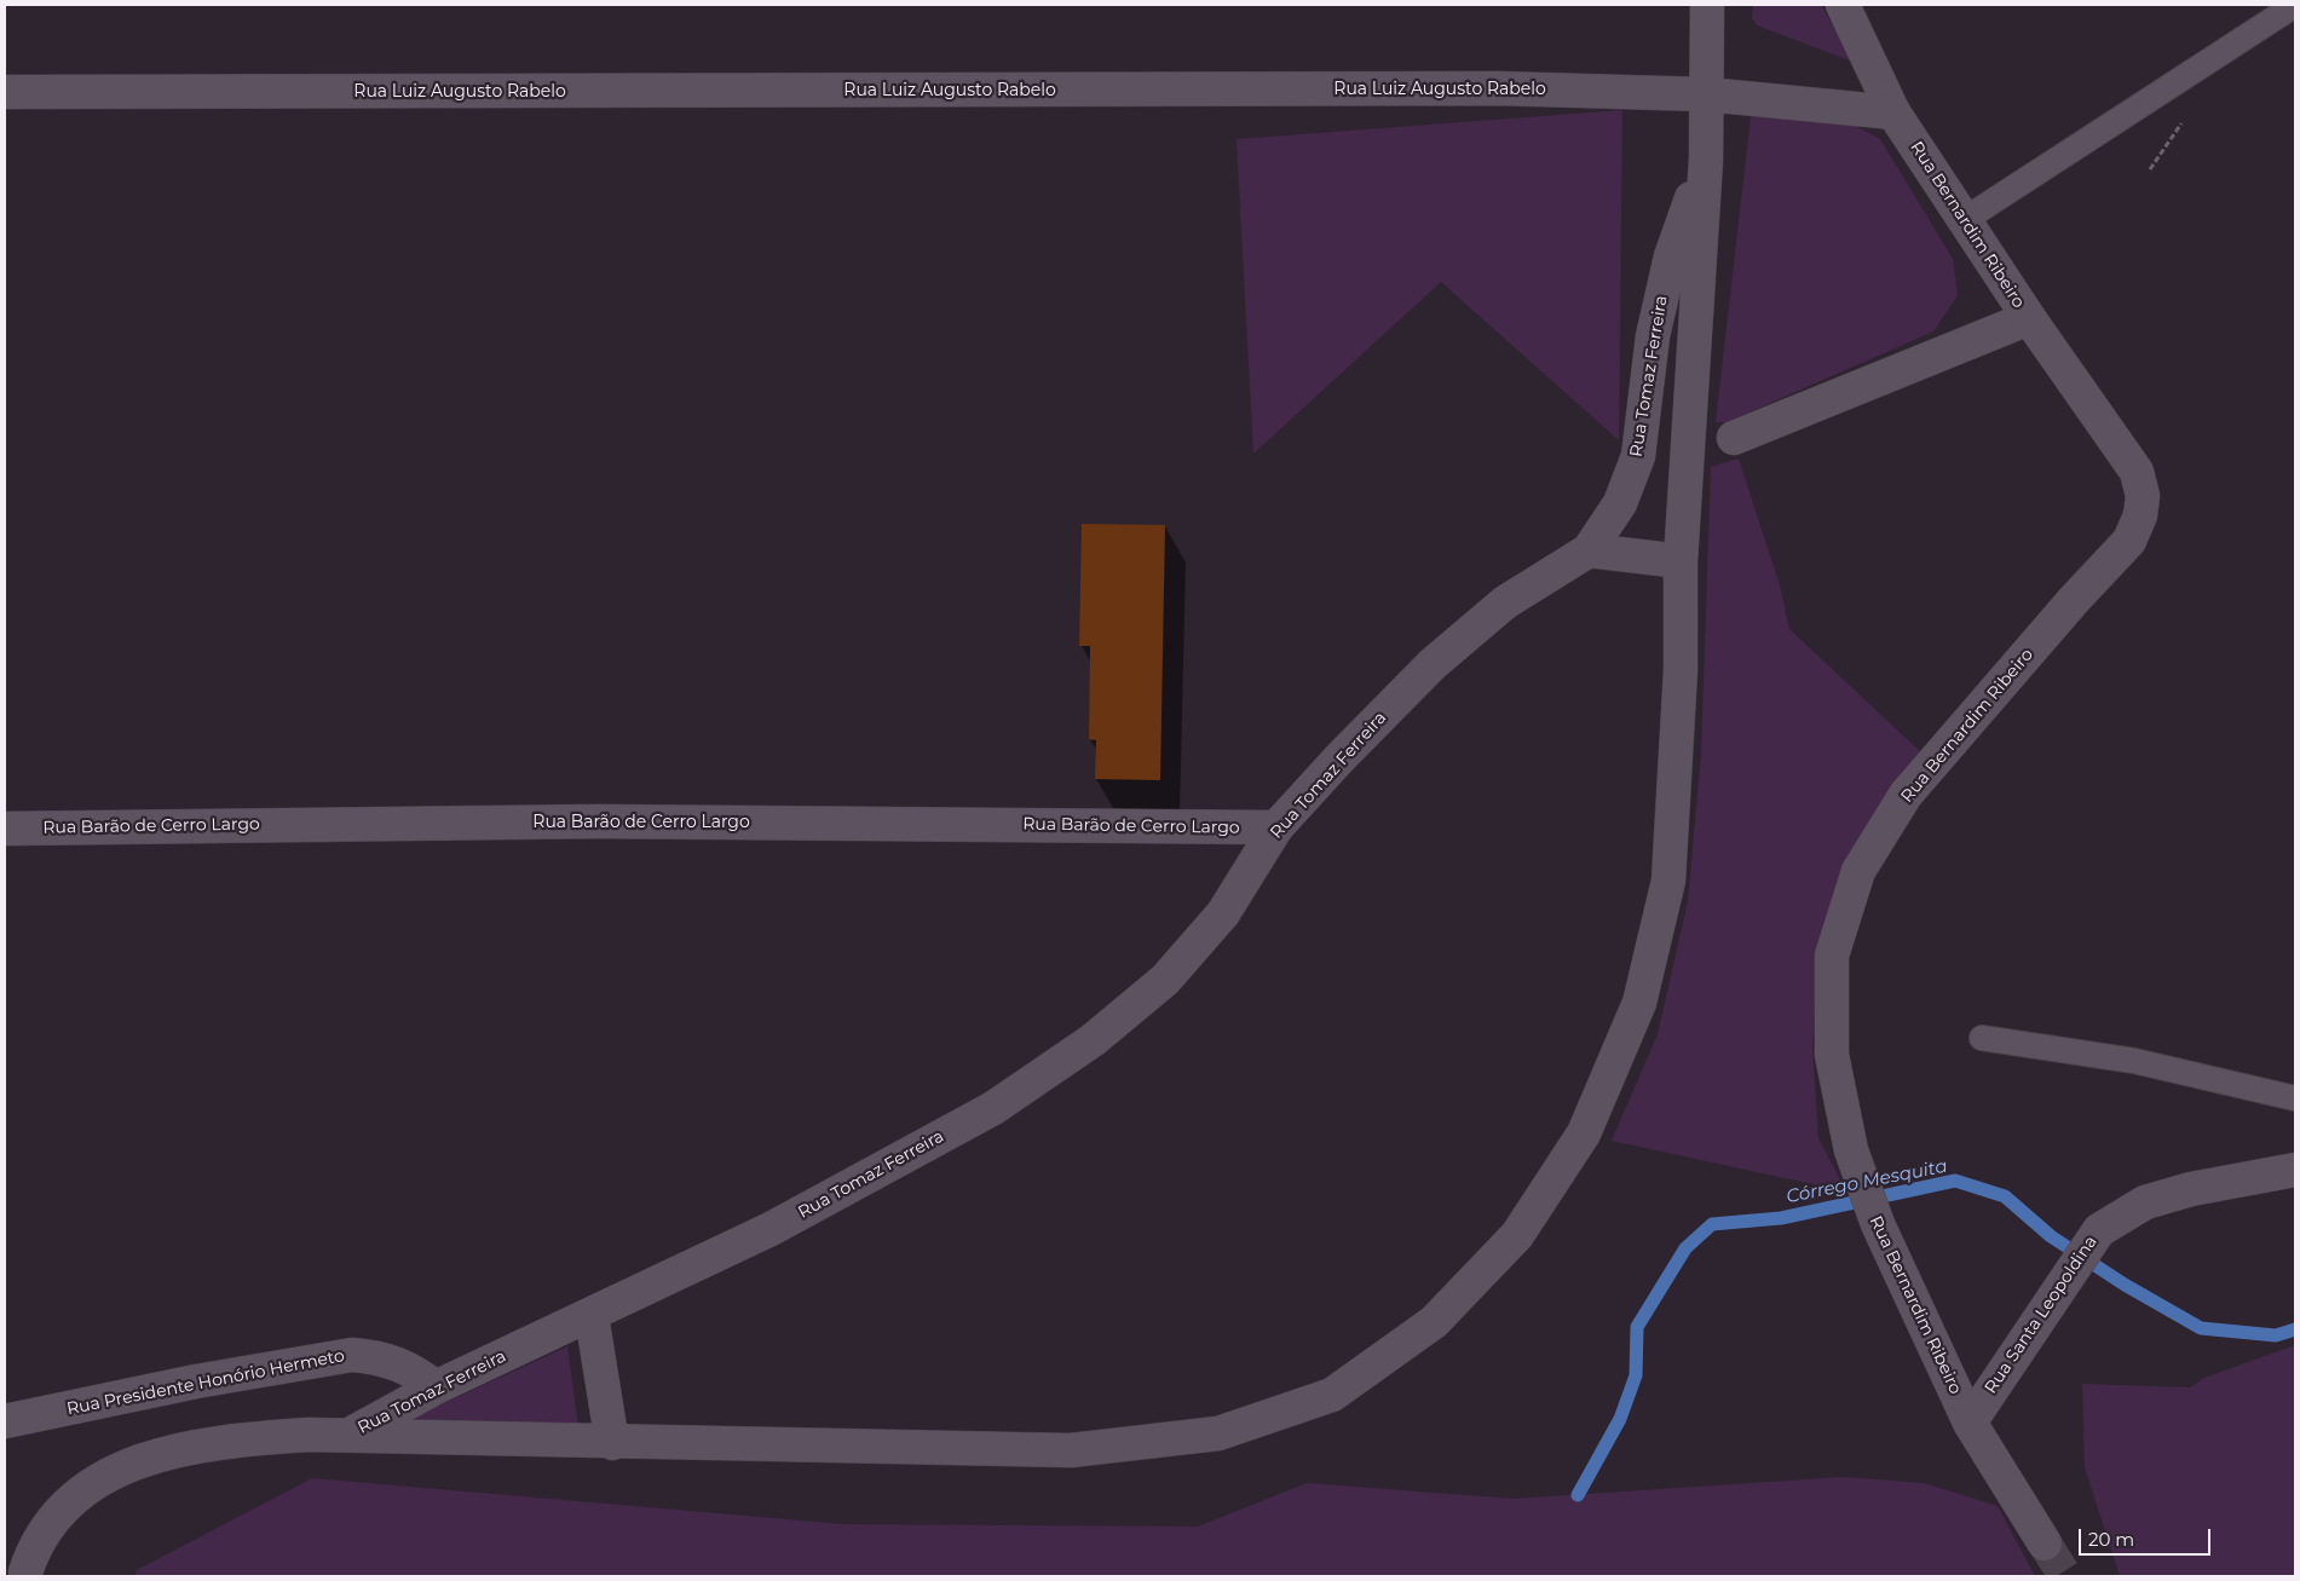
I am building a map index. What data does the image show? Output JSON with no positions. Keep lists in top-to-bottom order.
{
  "streets": {
    "street": [
      "Rua Luiz Augusto Rabelo",
      "Rua Bernardim Ribeiro",
      "Rua Tomaz Ferreira",
      "Rua Barão de Cerro Largo",
      "Rua Santa Leopoldina",
      "Rua Presidente Honório Hermeto"
    ]
  },
  "crossings": [
    ["Rua Luiz Augusto Rabelo", "Rua Bernardim Ribeiro"],
    ["Rua Bernardim Ribeiro", "Rua Santa Leopoldina"],
    ["Rua Tomaz Ferreira", "Rua Barão de Cerro Largo"],
    ["Rua Tomaz Ferreira", "Rua Presidente Honório Hermeto"]
  ],
  "water": ["Córrego Mesquita"],
  "scale_bar": "20 m"
}
